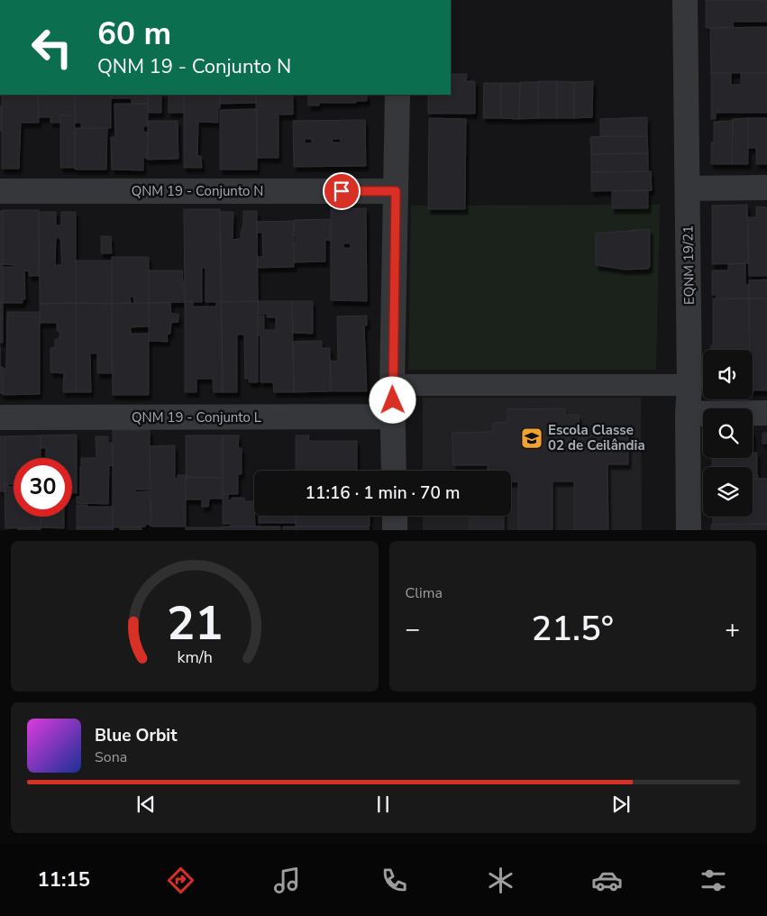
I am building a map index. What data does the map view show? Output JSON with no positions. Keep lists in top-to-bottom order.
{
  "streets": {
    "street": ["QNM 19 - Conjunto N", "EQNM 19/21", "QNM 19 - Conjunto L"]
  },
  "places": {
    "school or university": ["Escola Classe 02 de Ceilândia"]
  },
  "page": {
    "turn": ["60 m", "QNM 19 - Conjunto N"],
    "limit": "30",
    "trip": "11:16 · 1 min · 70 m",
    "tile": "Clima",
    "heat": ["−", "21.5°", "+"],
    "song": ["Blue Orbit", "Sona"],
    "tabs": "11:15",
    "gauge": ["21", "km/h"]
  }
}
